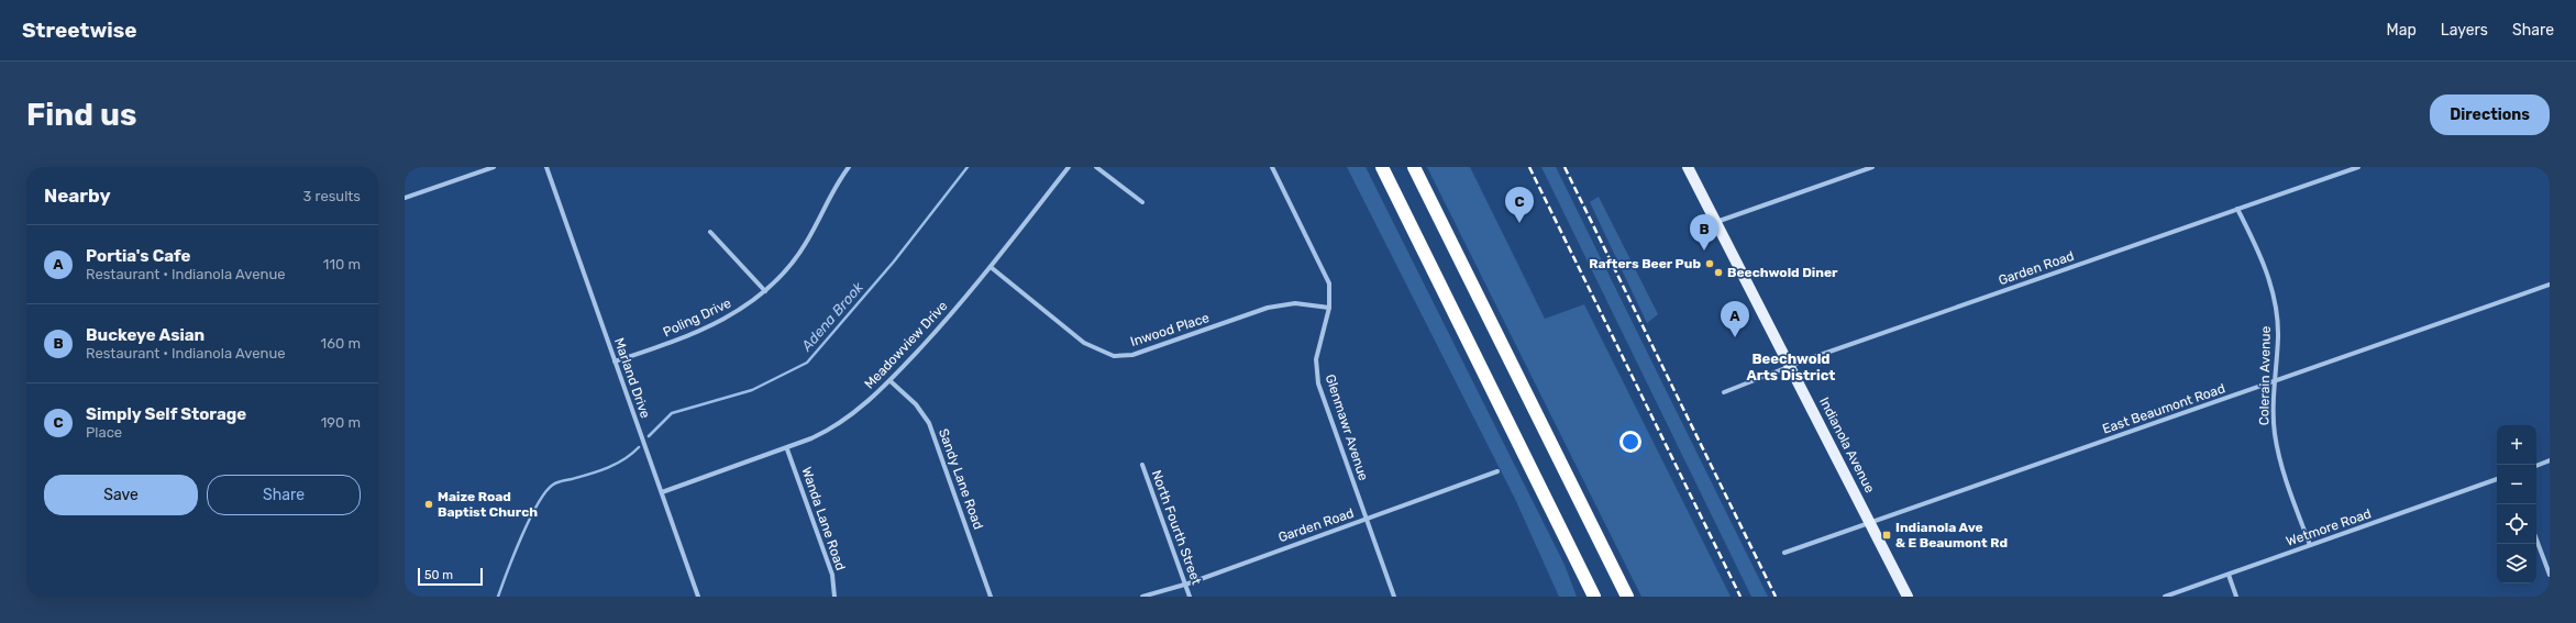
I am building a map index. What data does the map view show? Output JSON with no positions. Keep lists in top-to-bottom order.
{
  "streets": {
    "main road": ["Indianola Avenue"],
    "street": [
      "Garden Road",
      "Poling Drive",
      "Inwood Place",
      "Meadowview Drive",
      "Colerain Avenue",
      "Marland Drive",
      "East Beaumont Road",
      "Glenmawr Avenue",
      "Sandy Lane Road",
      "Wanda Lane Road",
      "North Fourth Street",
      "Wetmore Road"
    ]
  },
  "crossings": [
    ["Garden Road", "Colerain Avenue"],
    ["Garden Road", "Glenmawr Avenue"],
    ["Garden Road", "Indianola Avenue"],
    ["Garden Road", "North Fourth Street"],
    ["Poling Drive", "Marland Drive"],
    ["Inwood Place", "Meadowview Drive"],
    ["Inwood Place", "Glenmawr Avenue"],
    ["Meadowview Drive", "Marland Drive"],
    ["Meadowview Drive", "Sandy Lane Road"],
    ["Meadowview Drive", "Wanda Lane Road"],
    ["Colerain Avenue", "East Beaumont Road"],
    ["Colerain Avenue", "Wetmore Road"],
    ["East Beaumont Road", "Indianola Avenue"]
  ],
  "districts": ["Beechwold Arts District"],
  "water": ["Adena Brook"],
  "places": {
    "other": ["Rafters Beer Pub", "Beechwold Diner", "Maize Road Baptist Church"],
    "transit": ["Indianola Ave & E Beaumont Rd"]
  },
  "scale_bar": "50 m",
  "page": {
    "header": "Streetwise",
    "nav": ["Map", "Layers", "Share"],
    "buttons": [
      "Directions",
      ["Save", "Share"]
    ],
    "title": "Find us",
    "heading": ["Nearby", "3 results"],
    "pins": ["C", "B", "A"],
    "list": [
      {
        "mark": "A",
        "name": "Portia's Cafe",
        "note": "Restaurant · Indianola Avenue",
        "value": "110 m"
      },
      {
        "mark": "B",
        "name": "Buckeye Asian",
        "note": "Restaurant · Indianola Avenue",
        "value": "160 m"
      },
      {
        "mark": "C",
        "name": "Simply Self Storage",
        "note": "Place",
        "value": "190 m"
      }
    ],
    "map_buttons": ["+", "−"],
    "scale": "50 m"
  }
}
